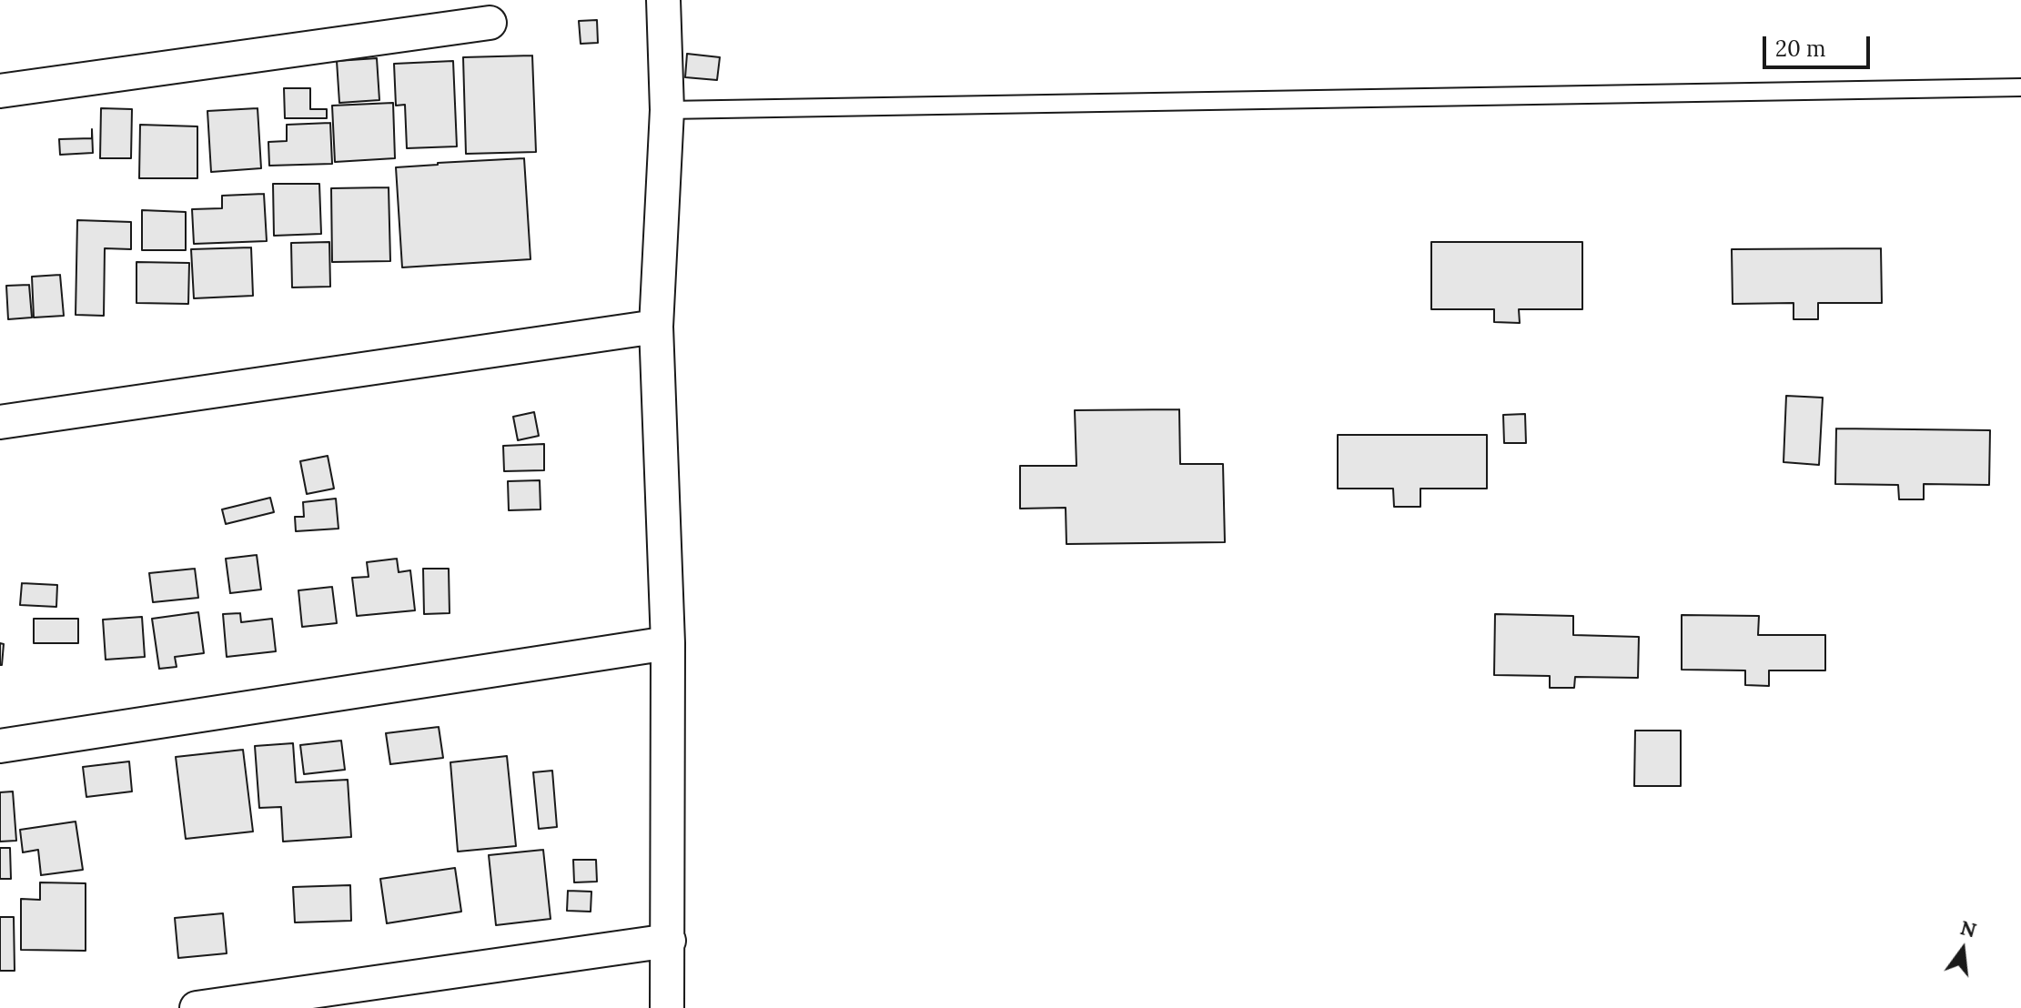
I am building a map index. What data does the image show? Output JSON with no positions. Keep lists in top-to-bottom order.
{
  "scale_bar": "20 m",
  "north": "top"
}
